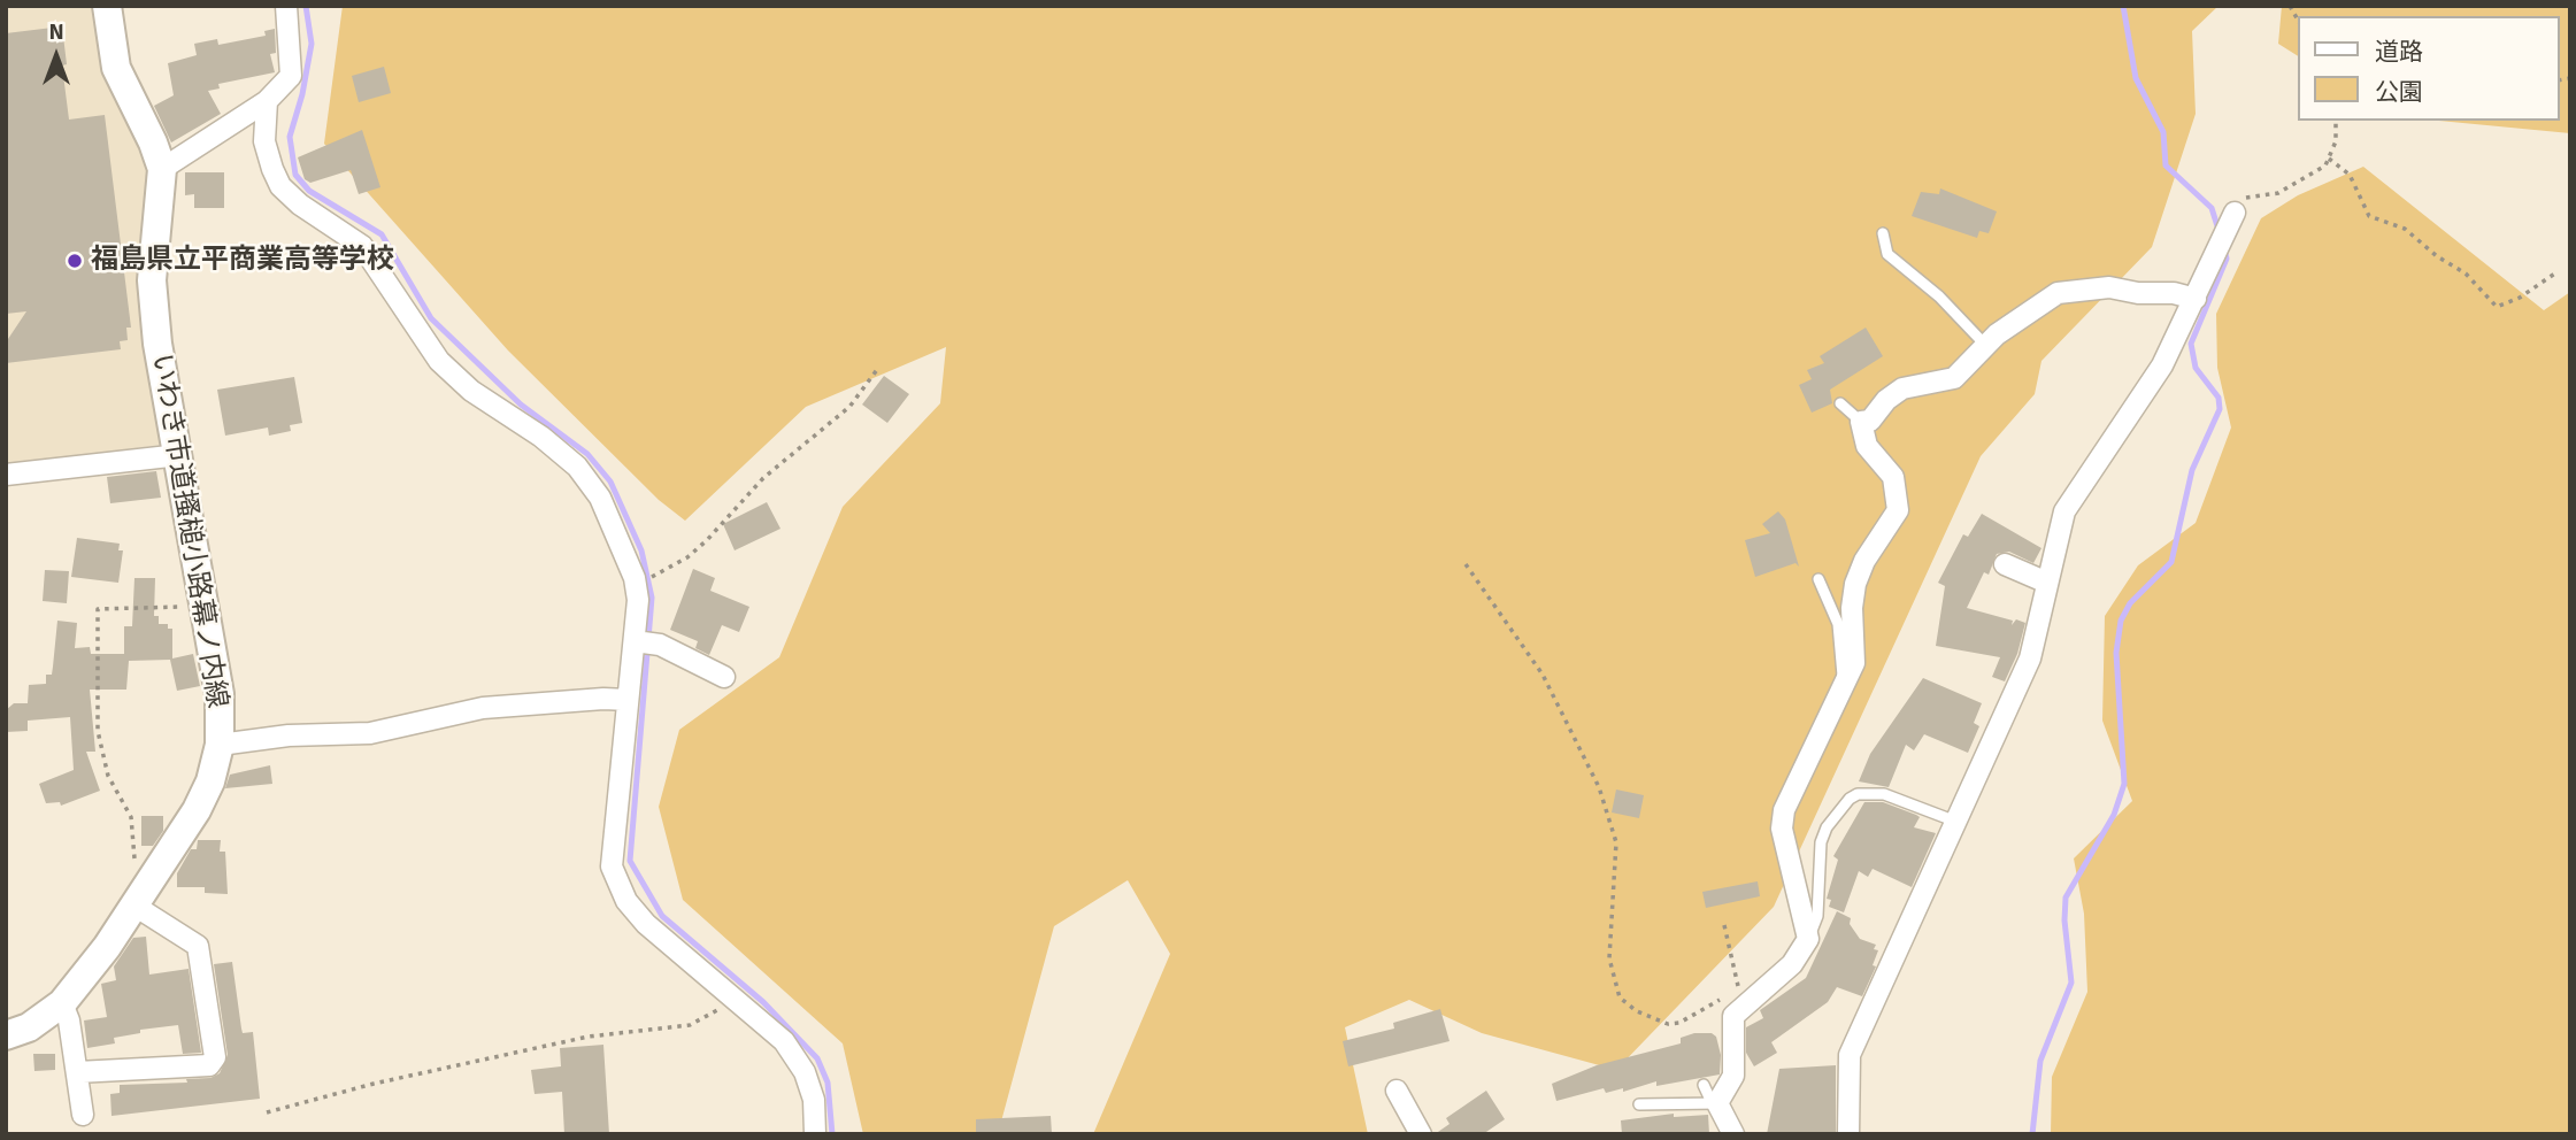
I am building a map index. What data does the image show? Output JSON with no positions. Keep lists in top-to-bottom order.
{
  "streets": {
    "street": ["いわき市道搔槌小路幕ノ内線"]
  },
  "places": ["福島県立平商業高等学校"],
  "legend": ["道路", "公園"],
  "north": "top"
}
